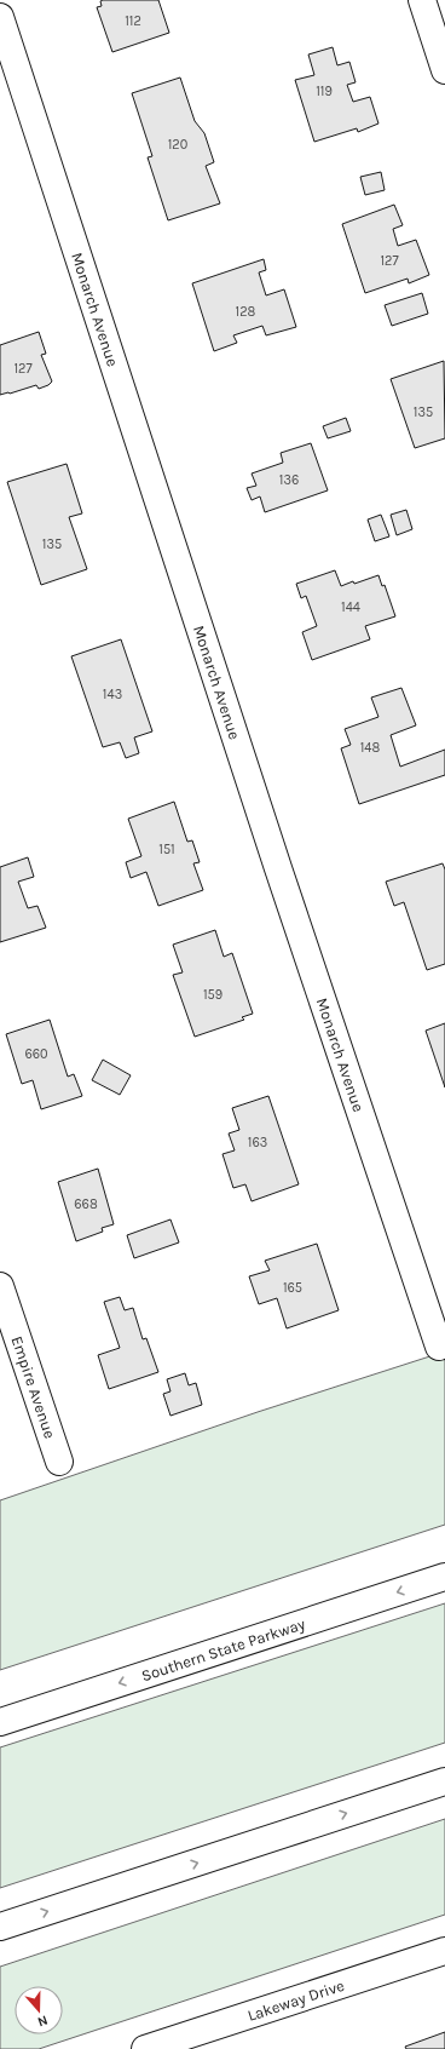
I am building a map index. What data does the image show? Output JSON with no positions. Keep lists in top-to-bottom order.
{
  "streets": {
    "main road": [
      "Monarch Avenue",
      "Empire Avenue",
      "Southern State Parkway",
      "Lakeway Drive"
    ]
  },
  "house_numbers": [
    "112",
    "119",
    "120",
    "127",
    "128",
    "127",
    "135",
    "136",
    "135",
    "144",
    "143",
    "148",
    "151",
    "159",
    "660",
    "163",
    "668",
    "165"
  ],
  "north": "bottom"
}
